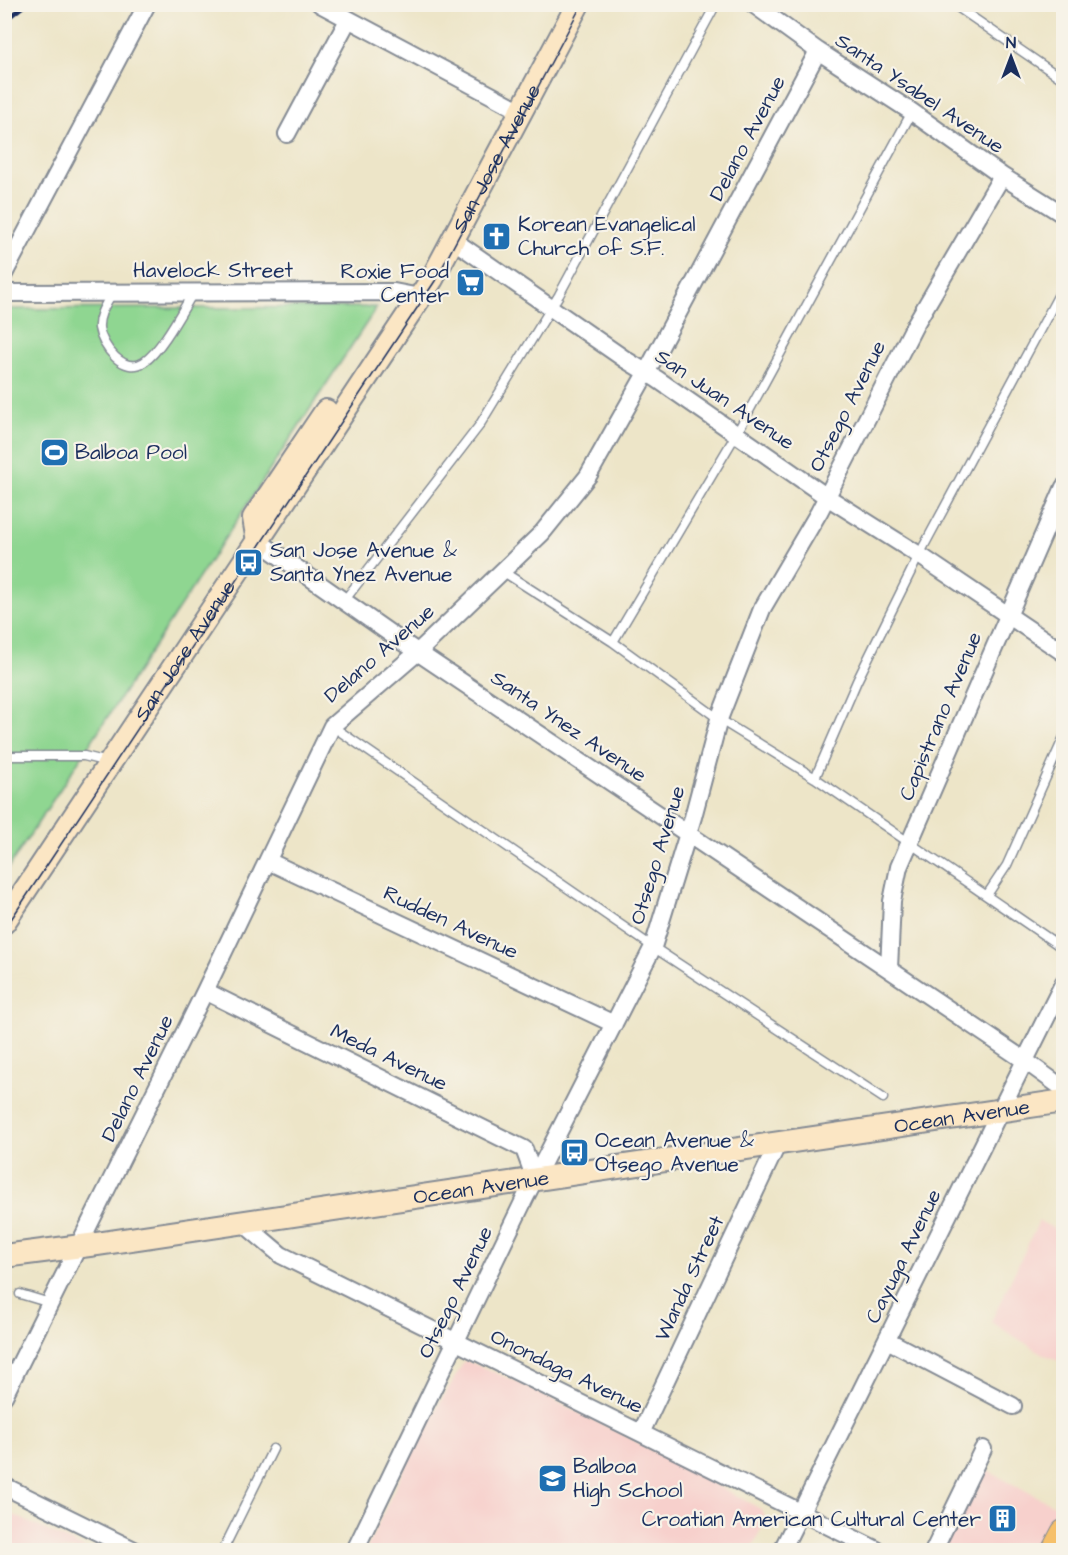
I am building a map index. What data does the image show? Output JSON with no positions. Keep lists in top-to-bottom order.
{
  "streets": {
    "main road": ["San Jose Avenue", "Ocean Avenue"],
    "street": [
      "Santa Ysabel Avenue",
      "Delano Avenue",
      "Havelock Street",
      "San Juan Avenue",
      "Otsego Avenue",
      "Capistrano Avenue",
      "Santa Ynez Avenue",
      "Rudden Avenue",
      "Meda Avenue",
      "Cayuga Avenue",
      "Wanda Street",
      "Onondaga Avenue"
    ]
  },
  "crossings": [
    ["Santa Ysabel Avenue", "Delano Avenue"],
    ["Santa Ysabel Avenue", "Otsego Avenue"],
    ["Delano Avenue", "San Juan Avenue"],
    ["Delano Avenue", "Santa Ynez Avenue"],
    ["Delano Avenue", "Rudden Avenue"],
    ["Delano Avenue", "Meda Avenue"],
    ["Delano Avenue", "Ocean Avenue"],
    ["San Jose Avenue", "Havelock Street"],
    ["San Jose Avenue", "San Juan Avenue"],
    ["San Jose Avenue", "Santa Ynez Avenue"],
    ["San Juan Avenue", "Otsego Avenue"],
    ["San Juan Avenue", "Capistrano Avenue"],
    ["Otsego Avenue", "Santa Ynez Avenue"],
    ["Otsego Avenue", "Rudden Avenue"],
    ["Otsego Avenue", "Meda Avenue"],
    ["Otsego Avenue", "Ocean Avenue"],
    ["Otsego Avenue", "Onondaga Avenue"],
    ["Capistrano Avenue", "Santa Ynez Avenue"],
    ["Santa Ynez Avenue", "Cayuga Avenue"],
    ["Meda Avenue", "Ocean Avenue"],
    ["Ocean Avenue", "Cayuga Avenue"],
    ["Ocean Avenue", "Wanda Street"],
    ["Ocean Avenue", "Onondaga Avenue"],
    ["Cayuga Avenue", "Onondaga Avenue"],
    ["Wanda Street", "Onondaga Avenue"]
  ],
  "places": {
    "church": ["Korean Evangelical Church of S.F."],
    "supermarket": ["Roxie Food Center"],
    "sports": ["Balboa Pool"],
    "bus stop": ["San Jose Avenue & Santa Ynez Avenue", "Ocean Avenue & Otsego Avenue"],
    "school or university": ["Balboa High School"],
    "building": ["Croatian American Cultural Center"]
  },
  "north": "top"
}
